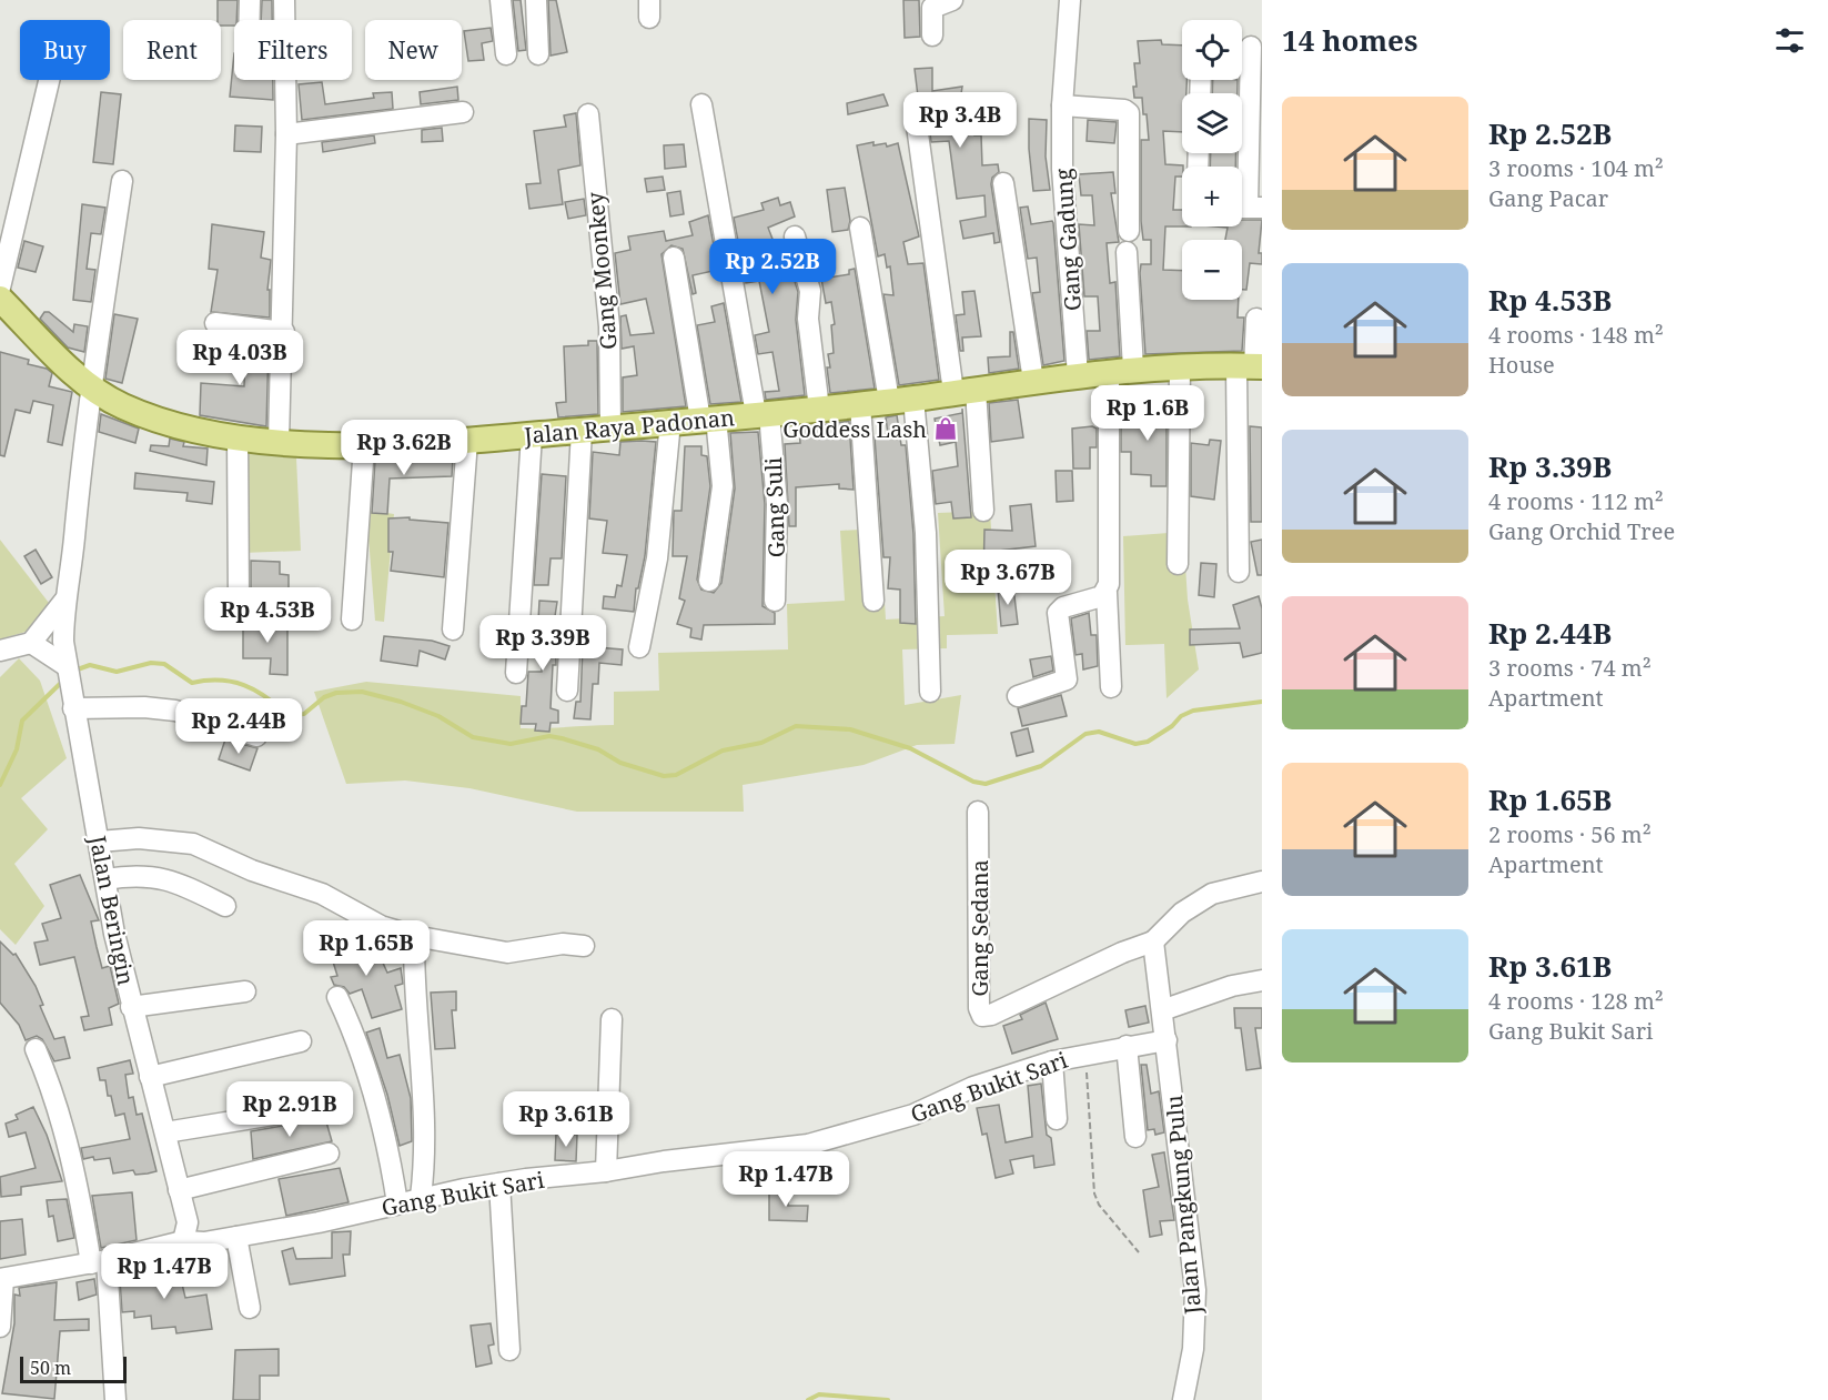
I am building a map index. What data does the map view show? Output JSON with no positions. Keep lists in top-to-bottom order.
{
  "streets": {
    "main road": ["Jalan Raya Padonan"],
    "street": [
      "Gang Gadung",
      "Gang Moonkey",
      "Gang Suli",
      "Jalan Beringin",
      "Gang Sedana",
      "Gang Bukit Sari",
      "Jalan Pangkung Pulu"
    ]
  },
  "crossings": [
    ["Gang Gadung", "Jalan Raya Padonan"],
    ["Gang Moonkey", "Jalan Raya Padonan"],
    ["Jalan Raya Padonan", "Gang Suli"],
    ["Jalan Raya Padonan", "Jalan Beringin"],
    ["Jalan Beringin", "Gang Bukit Sari"],
    ["Gang Sedana", "Jalan Pangkung Pulu"],
    ["Gang Bukit Sari", "Jalan Pangkung Pulu"]
  ],
  "places": {
    "shop": ["Goddess Lash"]
  },
  "scale_bar": "50 m",
  "page": {
    "heading": "14 homes",
    "map_buttons": ["+", "−"],
    "chip": [
      "Buy",
      "Rent",
      "Filters",
      "New"
    ],
    "list": [
      {
        "name": "Rp 2.52B",
        "note": "3 rooms · 104 m² · Gang Pacar"
      },
      {
        "name": "Rp 4.53B",
        "note": "4 rooms · 148 m² · House"
      },
      {
        "name": "Rp 3.39B",
        "note": "4 rooms · 112 m² · Gang Orchid Tree"
      },
      {
        "name": "Rp 2.44B",
        "note": "3 rooms · 74 m² · Apartment"
      },
      {
        "name": "Rp 1.65B",
        "note": "2 rooms · 56 m² · Apartment"
      },
      {
        "name": "Rp 3.61B",
        "note": "4 rooms · 128 m² · Gang Bukit Sari"
      }
    ],
    "price": [
      "Rp 3.4B",
      "Rp 2.52B",
      "Rp 4.03B",
      "Rp 1.6B",
      "Rp 3.62B",
      "Rp 3.67B",
      "Rp 4.53B",
      "Rp 3.39B",
      "Rp 2.44B",
      "Rp 1.65B",
      "Rp 2.91B",
      "Rp 3.61B",
      "Rp 1.47B",
      "Rp 1.47B"
    ],
    "scale": "50 m"
  }
}
